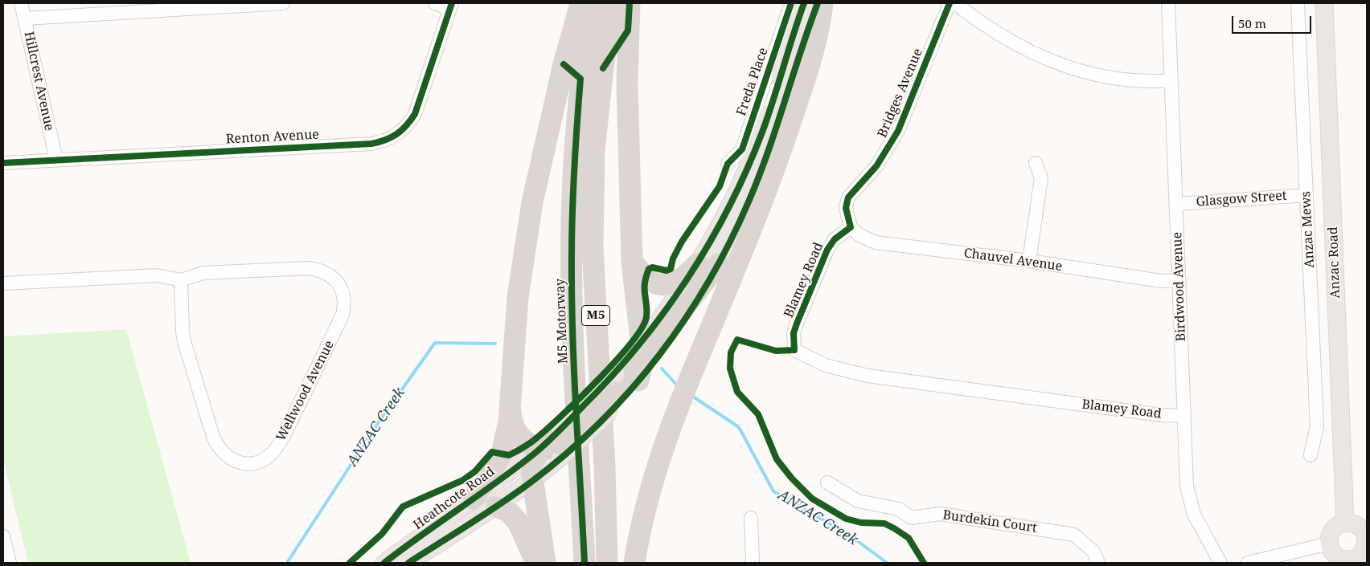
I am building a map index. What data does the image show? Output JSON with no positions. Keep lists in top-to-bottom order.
{
  "streets": {
    "highway": ["M5", "M5 Motorway"],
    "main road": ["Anzac Road", "Heathcote Road"],
    "street": [
      "Hillcrest Avenue",
      "Freda Place",
      "Bridges Avenue",
      "Renton Avenue",
      "Glasgow Street",
      "Anzac Mews",
      "Chauvel Avenue",
      "Blamey Road",
      "Birdwood Avenue",
      "Wellwood Avenue",
      "Burdekin Court"
    ]
  },
  "crossings": [
    ["Hillcrest Avenue", "Renton Avenue"],
    ["Bridges Avenue", "Chauvel Avenue"],
    ["Bridges Avenue", "Blamey Road"],
    ["Glasgow Street", "Anzac Mews"],
    ["Glasgow Street", "Birdwood Avenue"],
    ["Chauvel Avenue", "Blamey Road"],
    ["Chauvel Avenue", "Birdwood Avenue"],
    ["Blamey Road", "Birdwood Avenue"]
  ],
  "water": ["ANZAC Creek"],
  "scale_bar": "50 m"
}
